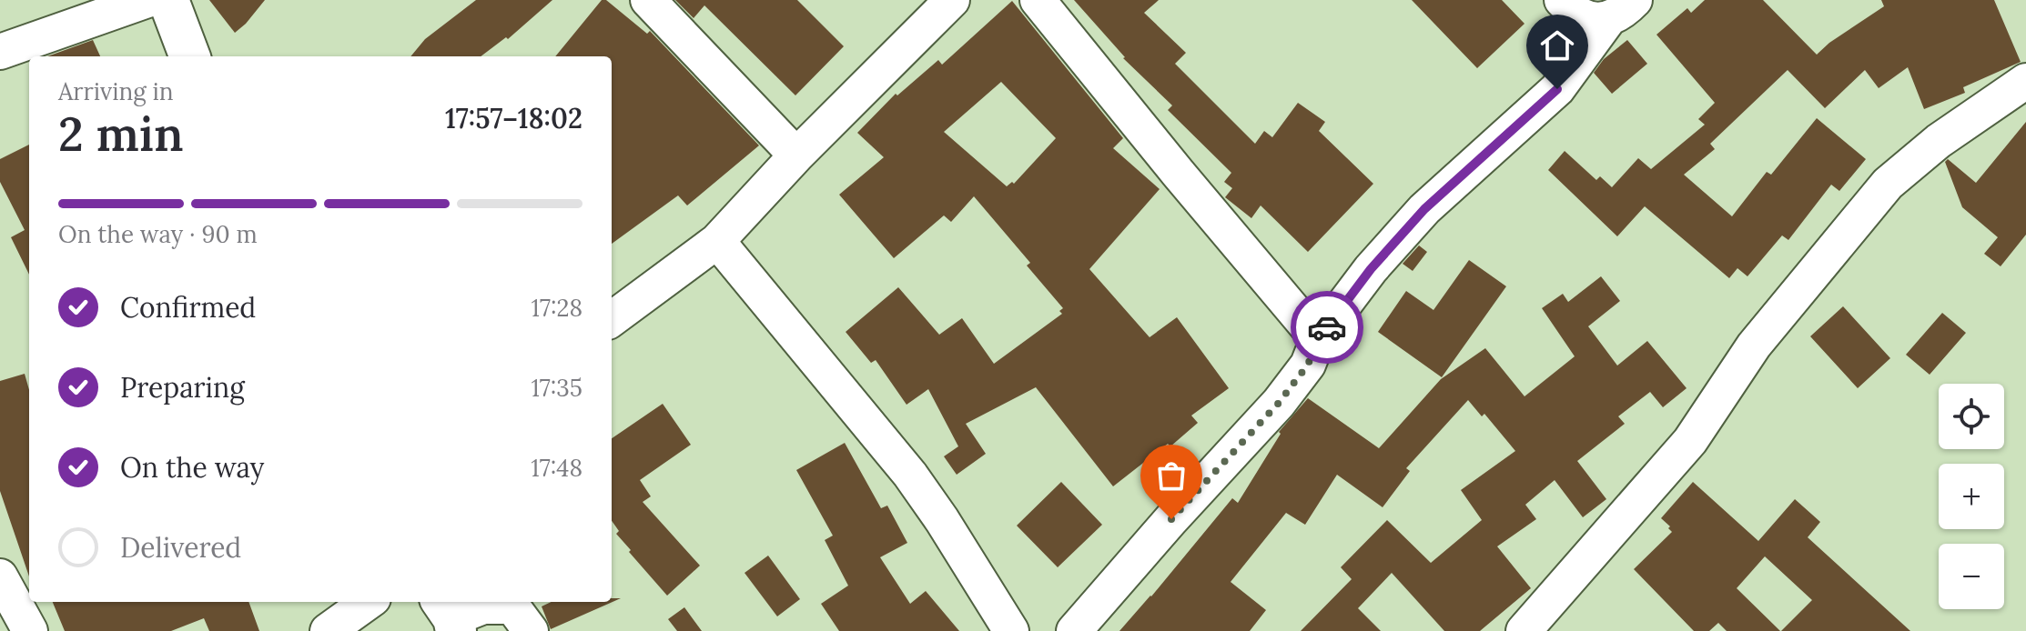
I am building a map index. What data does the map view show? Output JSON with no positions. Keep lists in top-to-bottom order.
{
  "page": {
    "heading": ["2 min", "Arriving in", "17:57–18:02"],
    "bar": "On the way · 90 m",
    "list": [
      ["Confirmed", "17:28"],
      ["Preparing", "17:35"],
      ["On the way", "17:48"],
      "Delivered"
    ],
    "map_buttons": ["+", "−"]
  }
}
